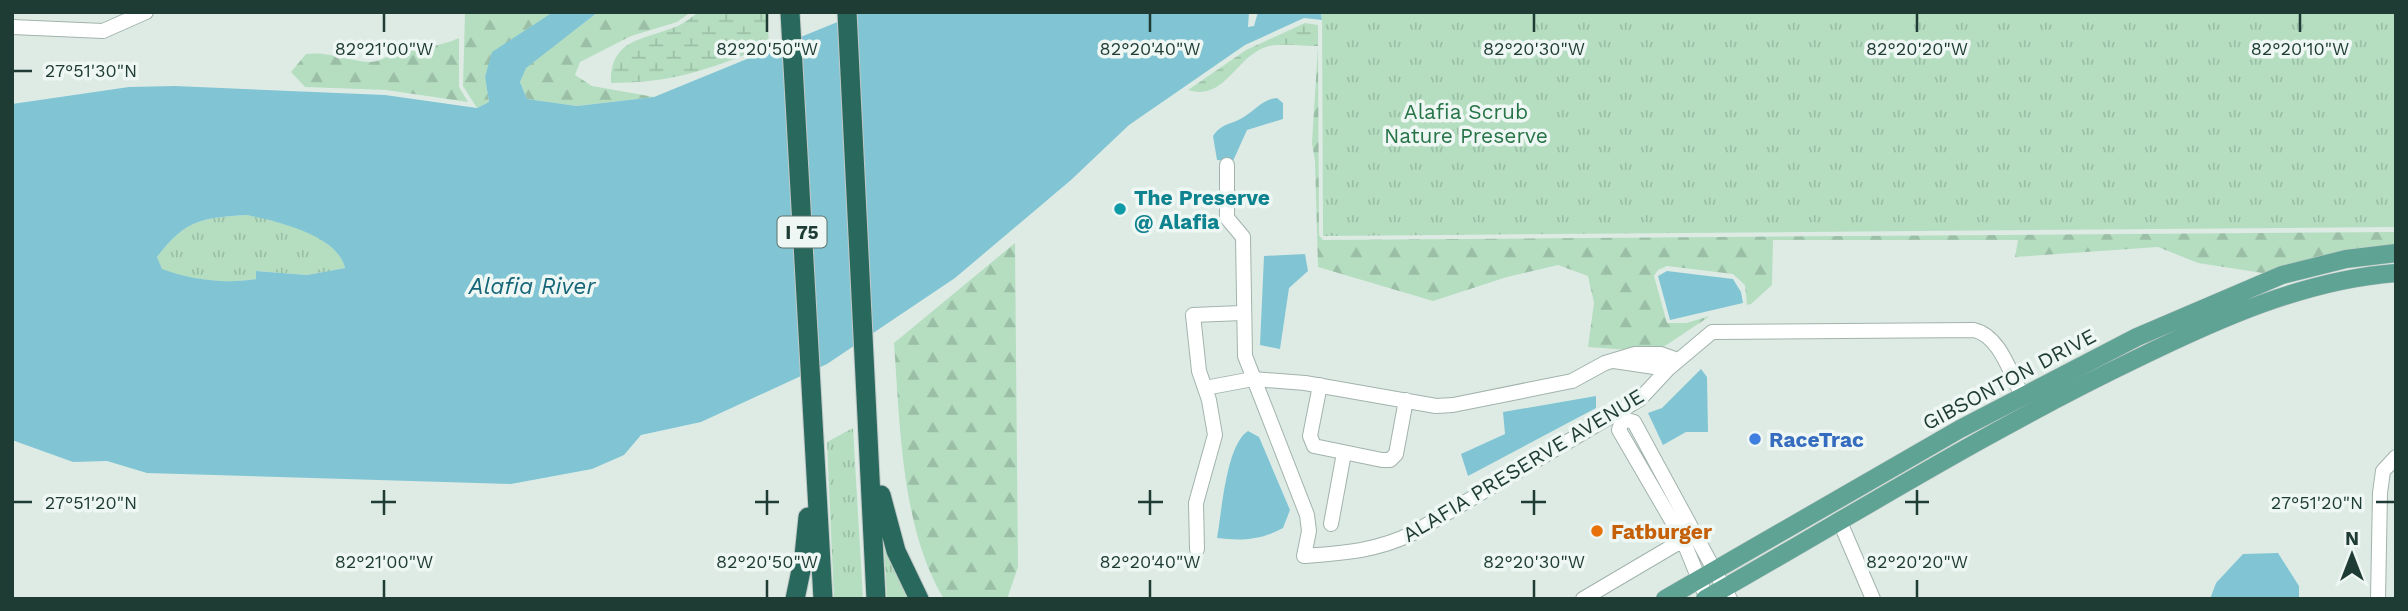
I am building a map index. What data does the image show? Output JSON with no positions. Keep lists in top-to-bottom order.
{
  "streets": {
    "highway": ["I 75"],
    "main road": ["GIBSONTON DRIVE"],
    "street": ["ALAFIA PRESERVE AVENUE"]
  },
  "crossings": [
    ["GIBSONTON DRIVE", "ALAFIA PRESERVE AVENUE"]
  ],
  "water": ["Alafia River"],
  "parks": ["Alafia Scrub Nature Preserve"],
  "places": ["The Preserve @ Alafia", "RaceTrac", "Fatburger"],
  "north": "top",
  "coordinates": [
    "82°21'00\"W",
    "82°20'50\"W",
    "82°20'40\"W",
    "82°20'30\"W",
    "82°20'20\"W",
    "82°20'10\"W",
    "27°51'30\"N",
    "27°51'20\"N"
  ]
}
